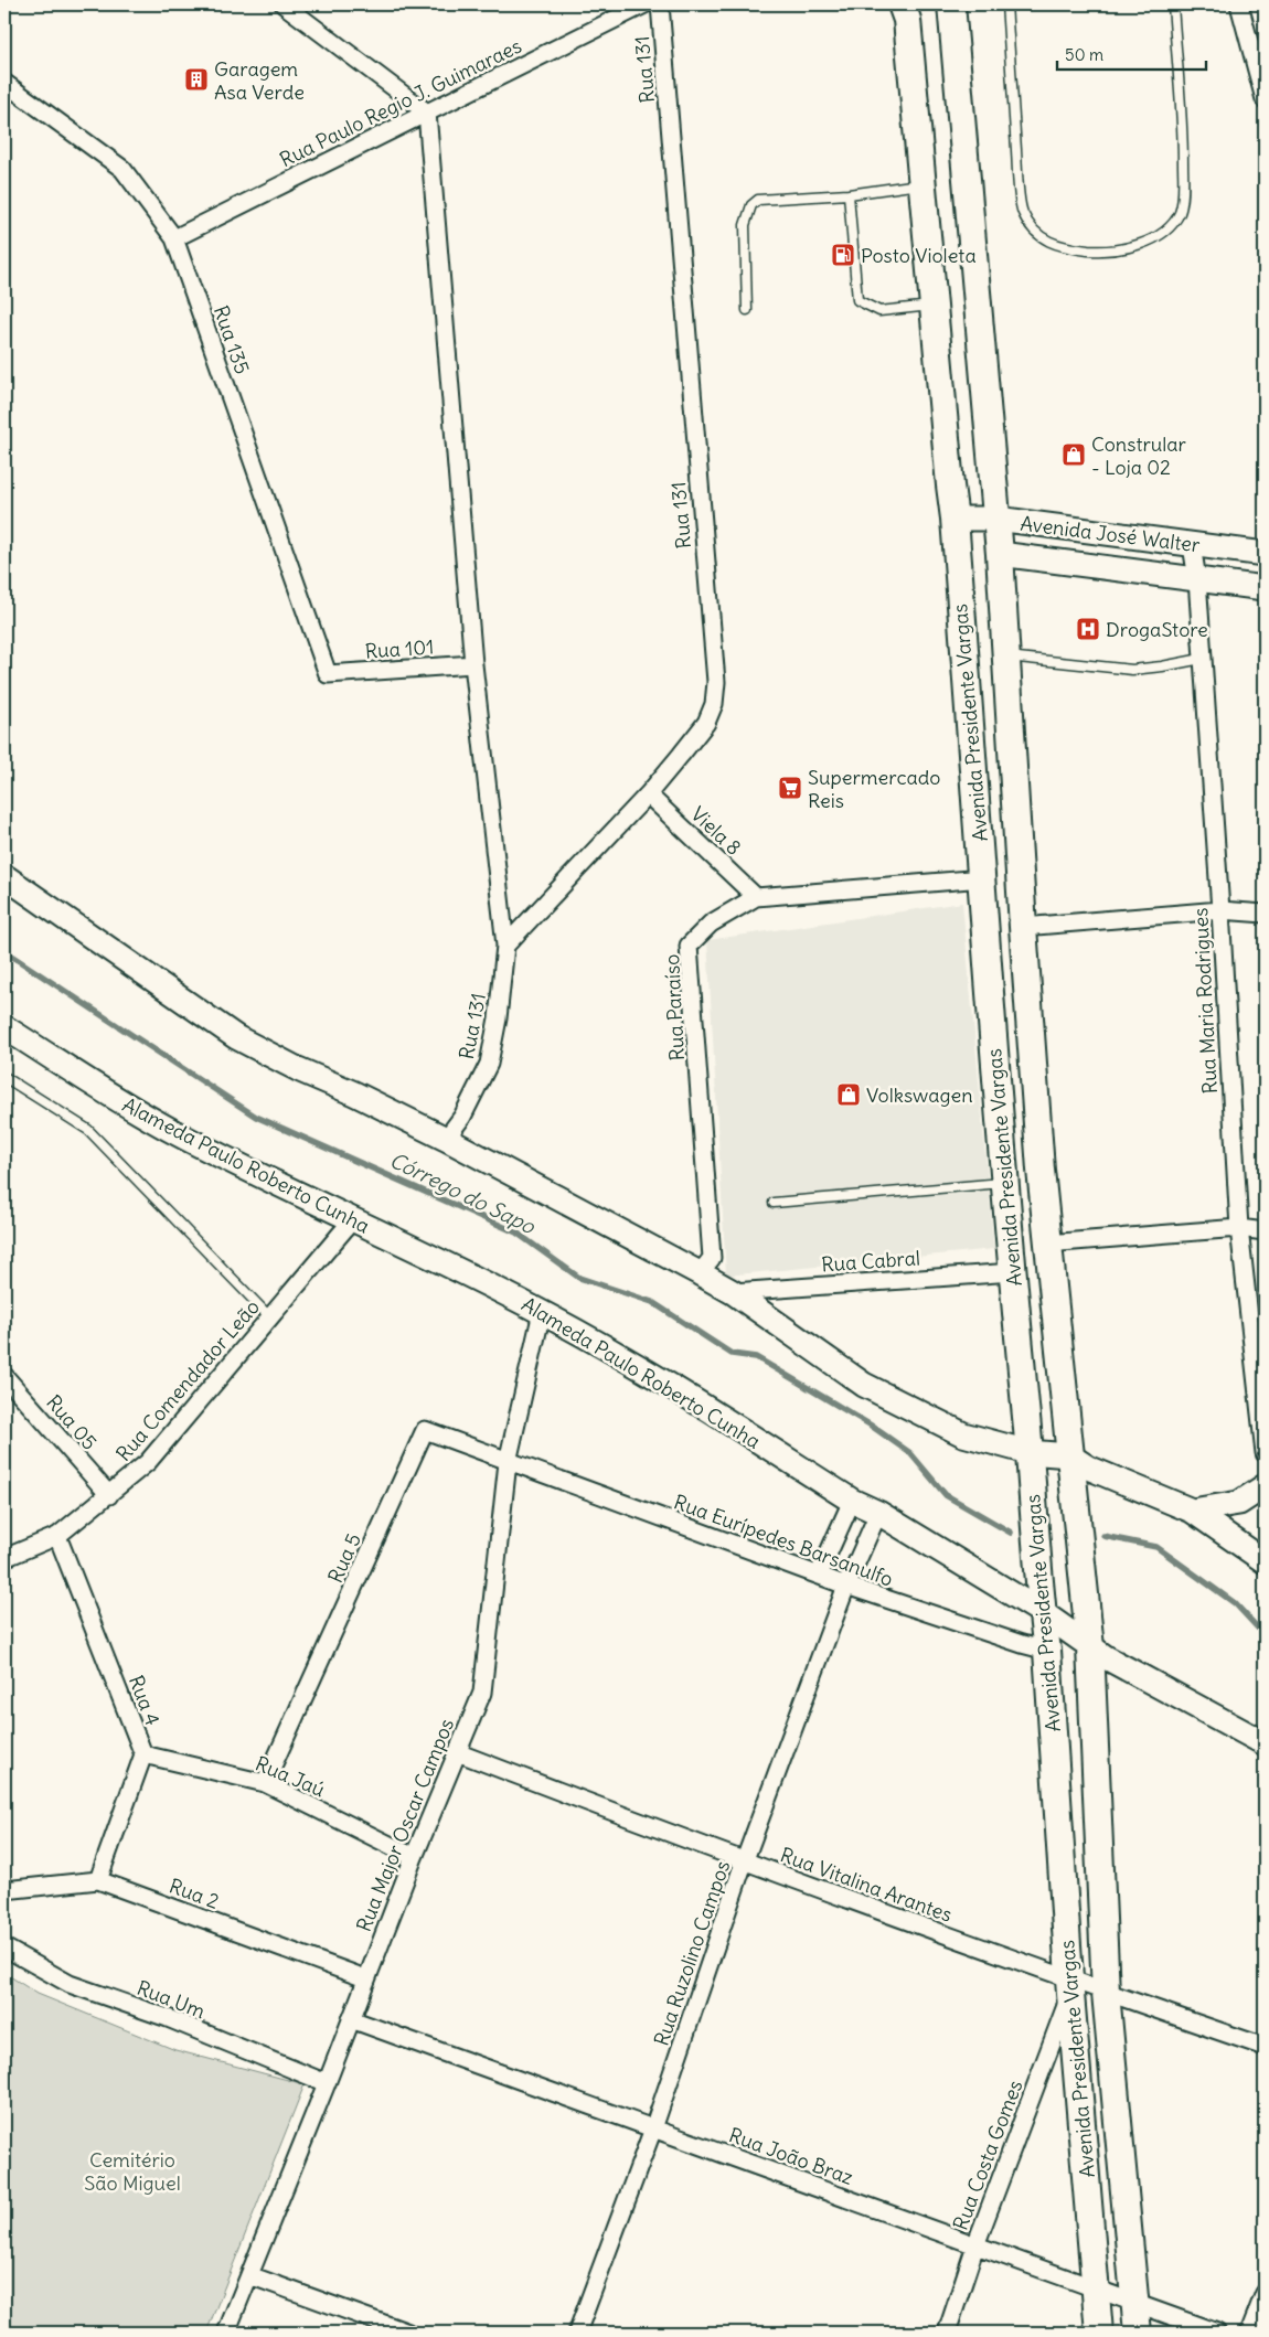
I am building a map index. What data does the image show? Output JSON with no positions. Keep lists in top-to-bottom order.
{
  "streets": {
    "main road": ["Avenida Presidente Vargas"],
    "street": [
      "Rua 131",
      "Rua Paulo Regio J. Guimaraes",
      "Rua 135",
      "Avenida José Walter",
      "Rua 101",
      "Viela 8",
      "Rua Maria Rodrigues",
      "Rua Paraíso",
      "Alameda Paulo Roberto Cunha",
      "Rua Cabral",
      "Rua Comendador Leão",
      "Rua 05",
      "Rua Eurípedes Barsanulfo",
      "Rua 5",
      "Rua 4",
      "Rua Jaú",
      "Rua Major Oscar Campos",
      "Rua Vitalina Arantes",
      "Rua 2",
      "Rua Ruzolino Campos",
      "Rua Um",
      "Rua Costa Gomes",
      "Rua João Braz"
    ]
  },
  "crossings": [
    ["Rua 131", "Rua Paulo Regio J. Guimaraes"],
    ["Rua 131", "Rua 101"],
    ["Rua 131", "Viela 8"],
    ["Rua Paulo Regio J. Guimaraes", "Rua 135"],
    ["Rua 135", "Rua 101"],
    ["Avenida José Walter", "Avenida Presidente Vargas"],
    ["Avenida José Walter", "Rua Maria Rodrigues"],
    ["Avenida Presidente Vargas", "Rua Paraíso"],
    ["Avenida Presidente Vargas", "Alameda Paulo Roberto Cunha"],
    ["Avenida Presidente Vargas", "Rua Cabral"],
    ["Avenida Presidente Vargas", "Rua Eurípedes Barsanulfo"],
    ["Avenida Presidente Vargas", "Rua Vitalina Arantes"],
    ["Avenida Presidente Vargas", "Rua Costa Gomes"],
    ["Avenida Presidente Vargas", "Rua João Braz"],
    ["Viela 8", "Rua Paraíso"],
    ["Alameda Paulo Roberto Cunha", "Rua Comendador Leão"],
    ["Alameda Paulo Roberto Cunha", "Rua Major Oscar Campos"],
    ["Alameda Paulo Roberto Cunha", "Rua Ruzolino Campos"],
    ["Rua Comendador Leão", "Rua 05"],
    ["Rua Comendador Leão", "Rua 4"],
    ["Rua Eurípedes Barsanulfo", "Rua 5"],
    ["Rua Eurípedes Barsanulfo", "Rua Major Oscar Campos"],
    ["Rua Eurípedes Barsanulfo", "Rua Ruzolino Campos"],
    ["Rua 5", "Rua Jaú"],
    ["Rua 5", "Rua Major Oscar Campos"],
    ["Rua 4", "Rua Jaú"],
    ["Rua 4", "Rua 2"],
    ["Rua Jaú", "Rua Major Oscar Campos"],
    ["Rua Major Oscar Campos", "Rua Vitalina Arantes"],
    ["Rua Major Oscar Campos", "Rua 2"],
    ["Rua Major Oscar Campos", "Rua Um"],
    ["Rua Major Oscar Campos", "Rua João Braz"],
    ["Rua Vitalina Arantes", "Rua Ruzolino Campos"],
    ["Rua Vitalina Arantes", "Rua Costa Gomes"],
    ["Rua Ruzolino Campos", "Rua João Braz"],
    ["Rua Costa Gomes", "Rua João Braz"]
  ],
  "water": ["Córrego do Sapo"],
  "parks": ["Cemitério São Miguel"],
  "places": {
    "building": ["Garagem Asa Verde"],
    "fuel station": ["Posto Violeta"],
    "shop": ["Constrular - Loja 02", "Volkswagen"],
    "hospital": ["DrogaStore"],
    "supermarket": ["Supermercado Reis"]
  },
  "scale_bar": "50 m"
}
